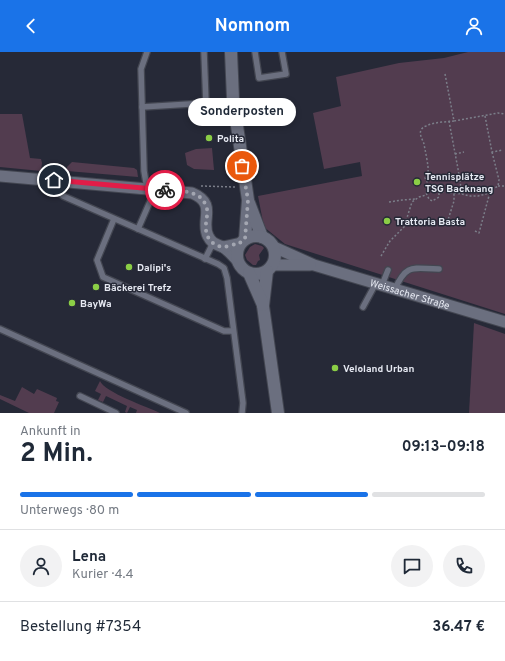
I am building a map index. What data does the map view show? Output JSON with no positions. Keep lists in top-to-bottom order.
{
  "streets": {
    "street": ["Weissacher Straße"]
  },
  "places": [
    "Polita",
    "Sonderposten",
    "Tennisplätze TSG Backnang",
    "Trattoria Basta",
    "Dalipi's",
    "Bäckerei Trefz",
    "BayWa",
    "Veloland Urban"
  ],
  "page": {
    "header": "Nomnom",
    "bubble": "Sonderposten",
    "heading": ["2 Min.", "Ankunft in", "09:13–09:18"],
    "panel": [
      "Lena",
      "Kurier · 4.4",
      "Bestellung #7354",
      "36.47 €"
    ],
    "bar": "Unterwegs · 80 m"
  }
}
